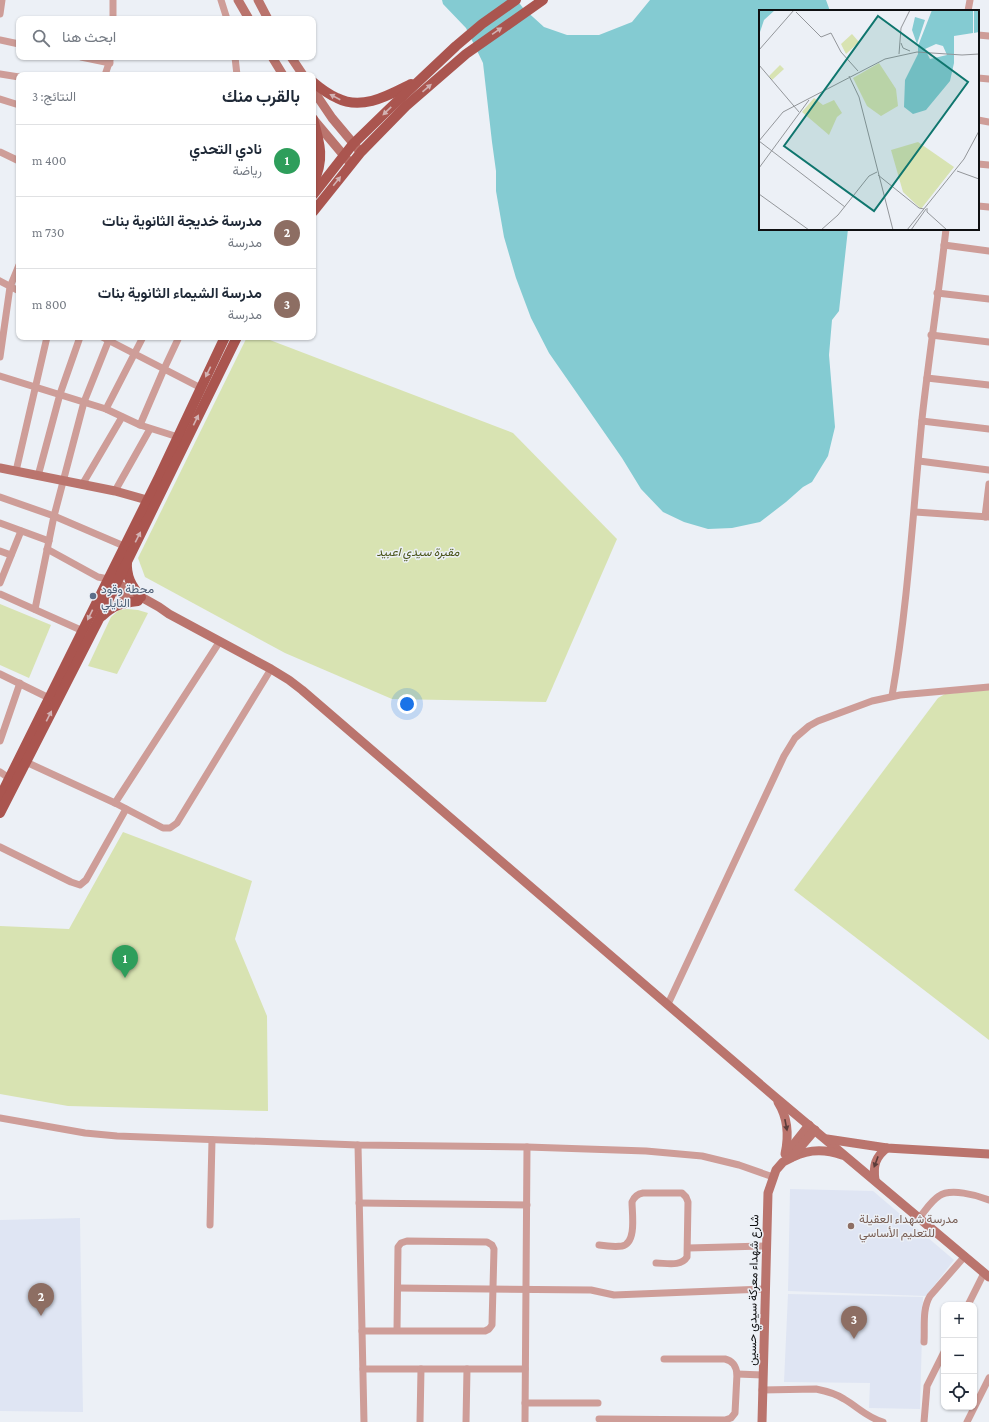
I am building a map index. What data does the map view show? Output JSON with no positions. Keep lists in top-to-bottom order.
{
  "streets": {
    "main road": ["شارع شهداء معركة سيدي حسين"]
  },
  "parks": ["مقبرة سيدي اعبيد"],
  "places": ["محطة وقود النايلي", "مدرسة شهداء العقيلة للتعليم الأساسي"],
  "page": {
    "search": "ابحث هنا",
    "heading": ["بالقرب منك", "النتائج: 3"],
    "list": [
      {
        "mark": "1",
        "name": "نادي التحدي",
        "note": "رياضة",
        "value": "400 m"
      },
      {
        "mark": "2",
        "name": "مدرسة خديجة الثانوية بنات",
        "note": "مدرسة",
        "value": "730 m"
      },
      {
        "mark": "3",
        "name": "مدرسة الشيماء الثانوية بنات",
        "note": "مدرسة",
        "value": "800 m"
      }
    ],
    "pins": ["1", "2", "3"],
    "map_buttons": ["+", "−"]
  }
}
